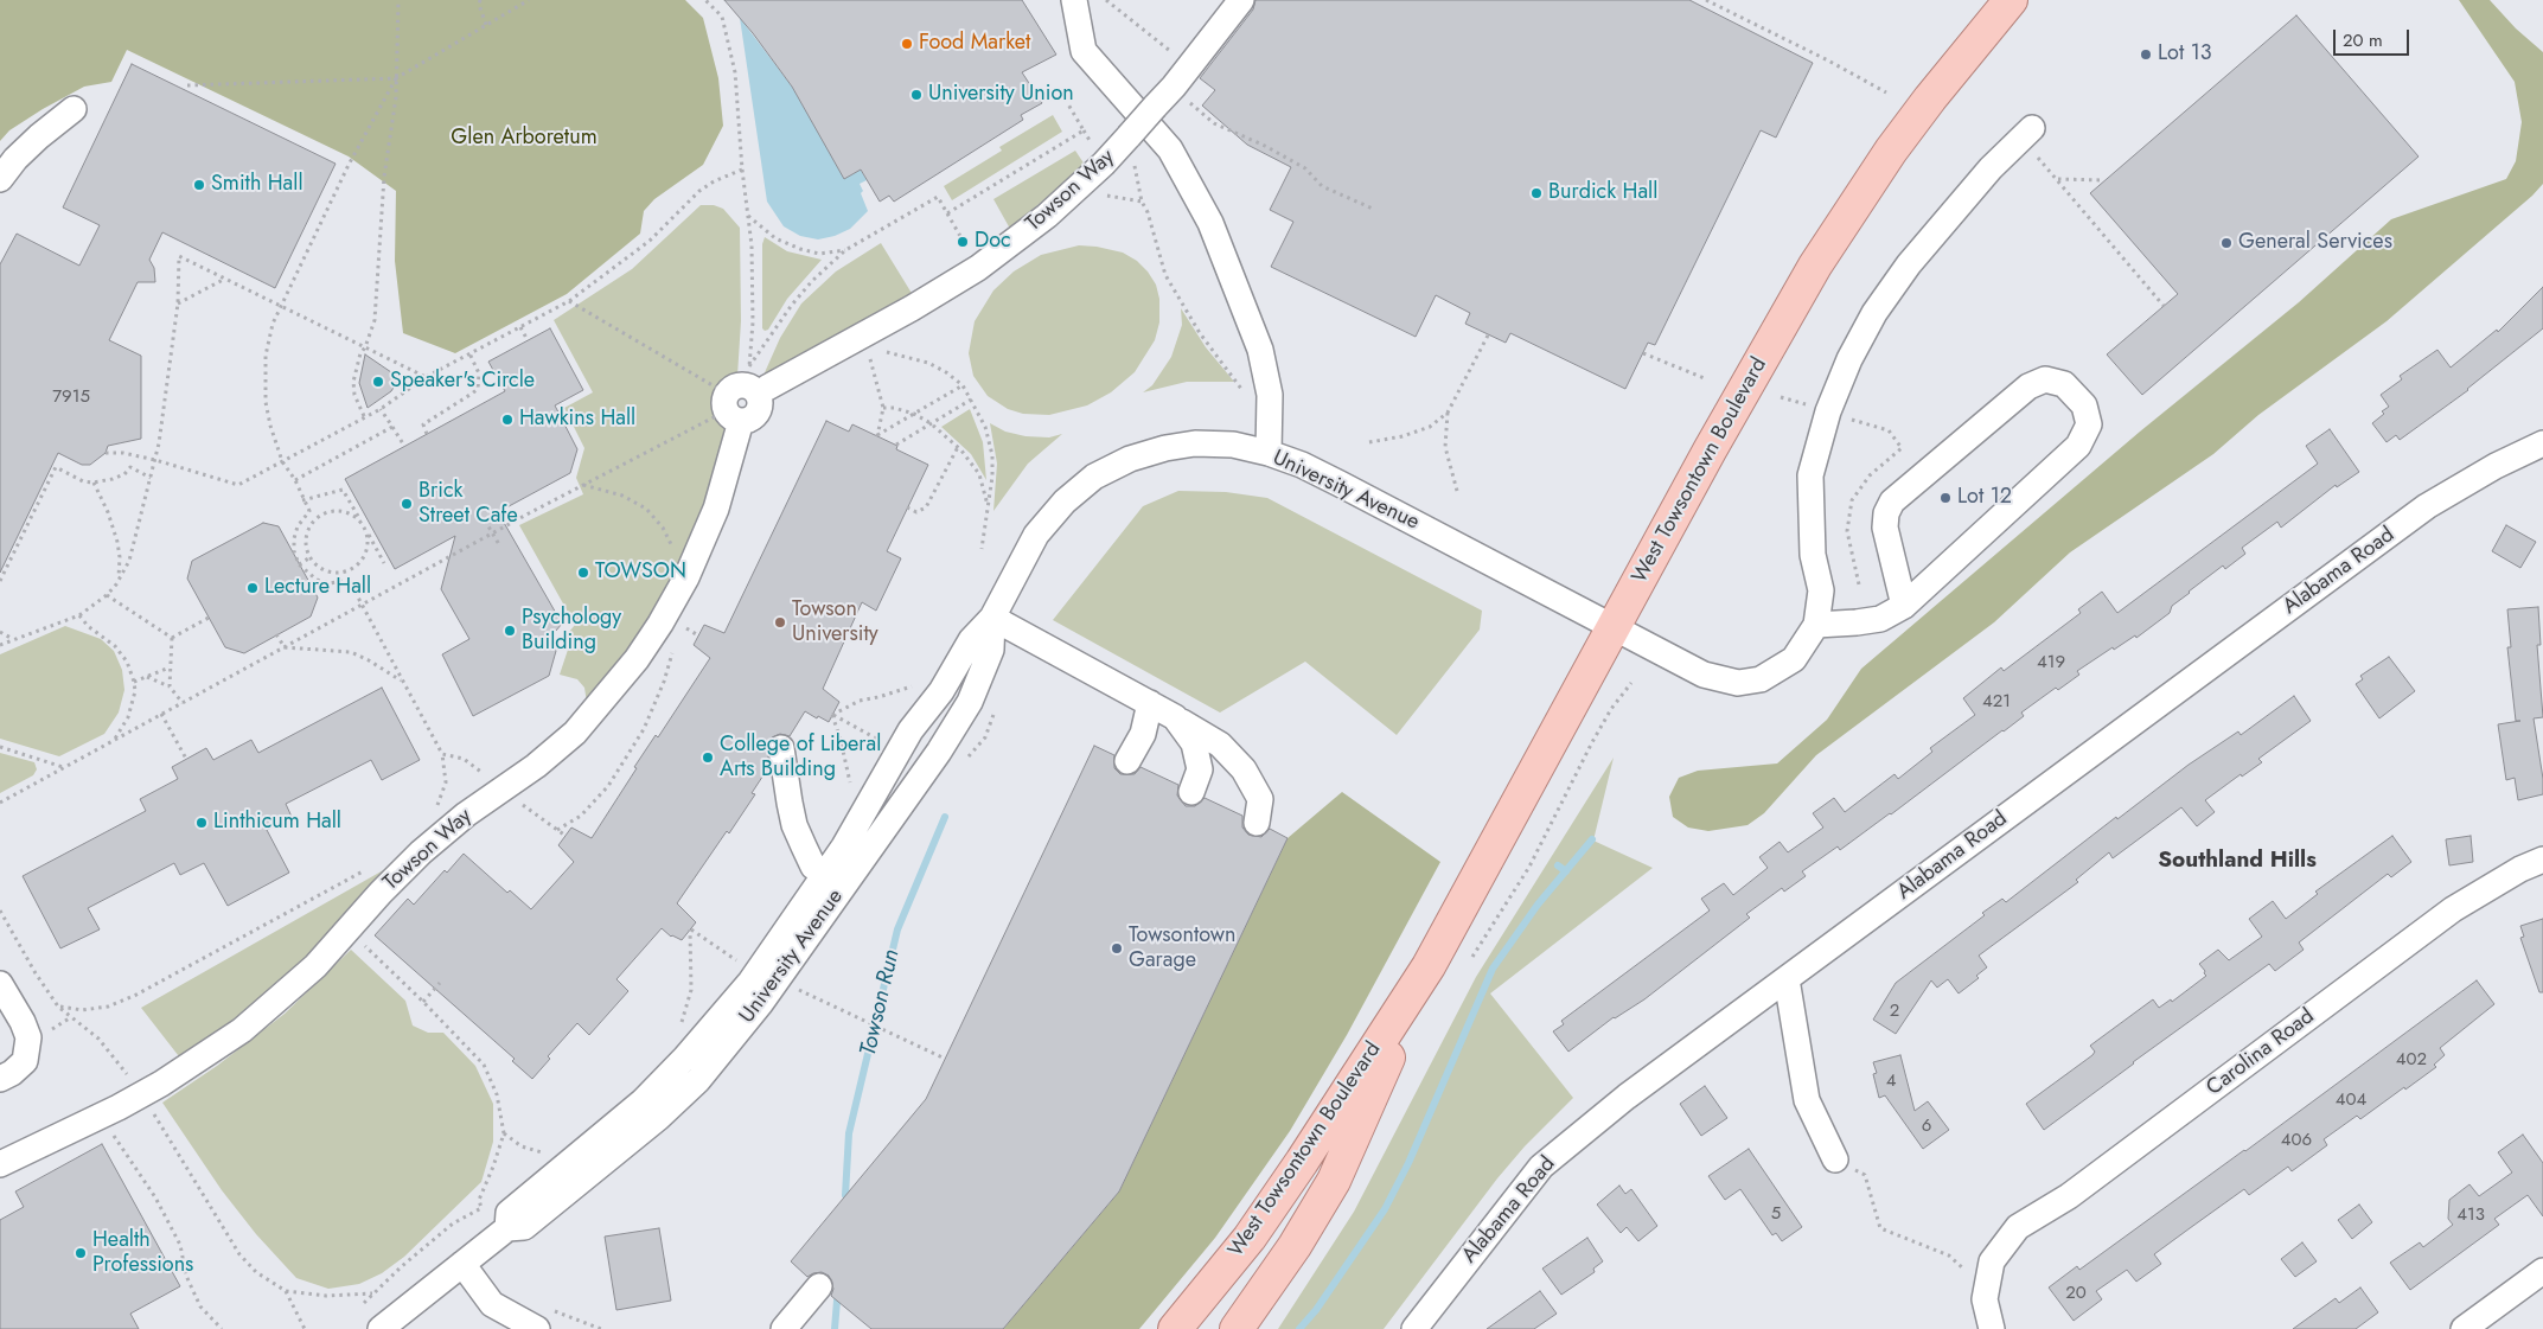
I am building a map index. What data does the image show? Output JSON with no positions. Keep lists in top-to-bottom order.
{
  "streets": {
    "main road": ["West Towsontown Boulevard"],
    "street": [
      "Towson Way",
      "University Avenue",
      "Alabama Road",
      "Carolina Road"
    ]
  },
  "crossings": [
    ["West Towsontown Boulevard", "University Avenue"]
  ],
  "districts": ["Southland Hills"],
  "water": ["Towson Run"],
  "parks": ["Glen Arboretum"],
  "places": [
    "Food Market",
    "Lot 13",
    "University Union",
    "Smith Hall",
    "Burdick Hall",
    "Doc",
    "General Services",
    "Speaker's Circle",
    "Hawkins Hall",
    "Lot 12",
    "Brick Street Cafe",
    "TOWSON",
    "Lecture Hall",
    "Towson University",
    "Psychology Building",
    "College of Liberal Arts Building",
    "Linthicum Hall",
    "Towsontown Garage",
    "Health Professions"
  ],
  "house_numbers": [
    "7915",
    "419",
    "421",
    "2",
    "402",
    "4",
    "404",
    "6",
    "406",
    "5",
    "413",
    "20"
  ],
  "scale_bar": "20 m"
}
